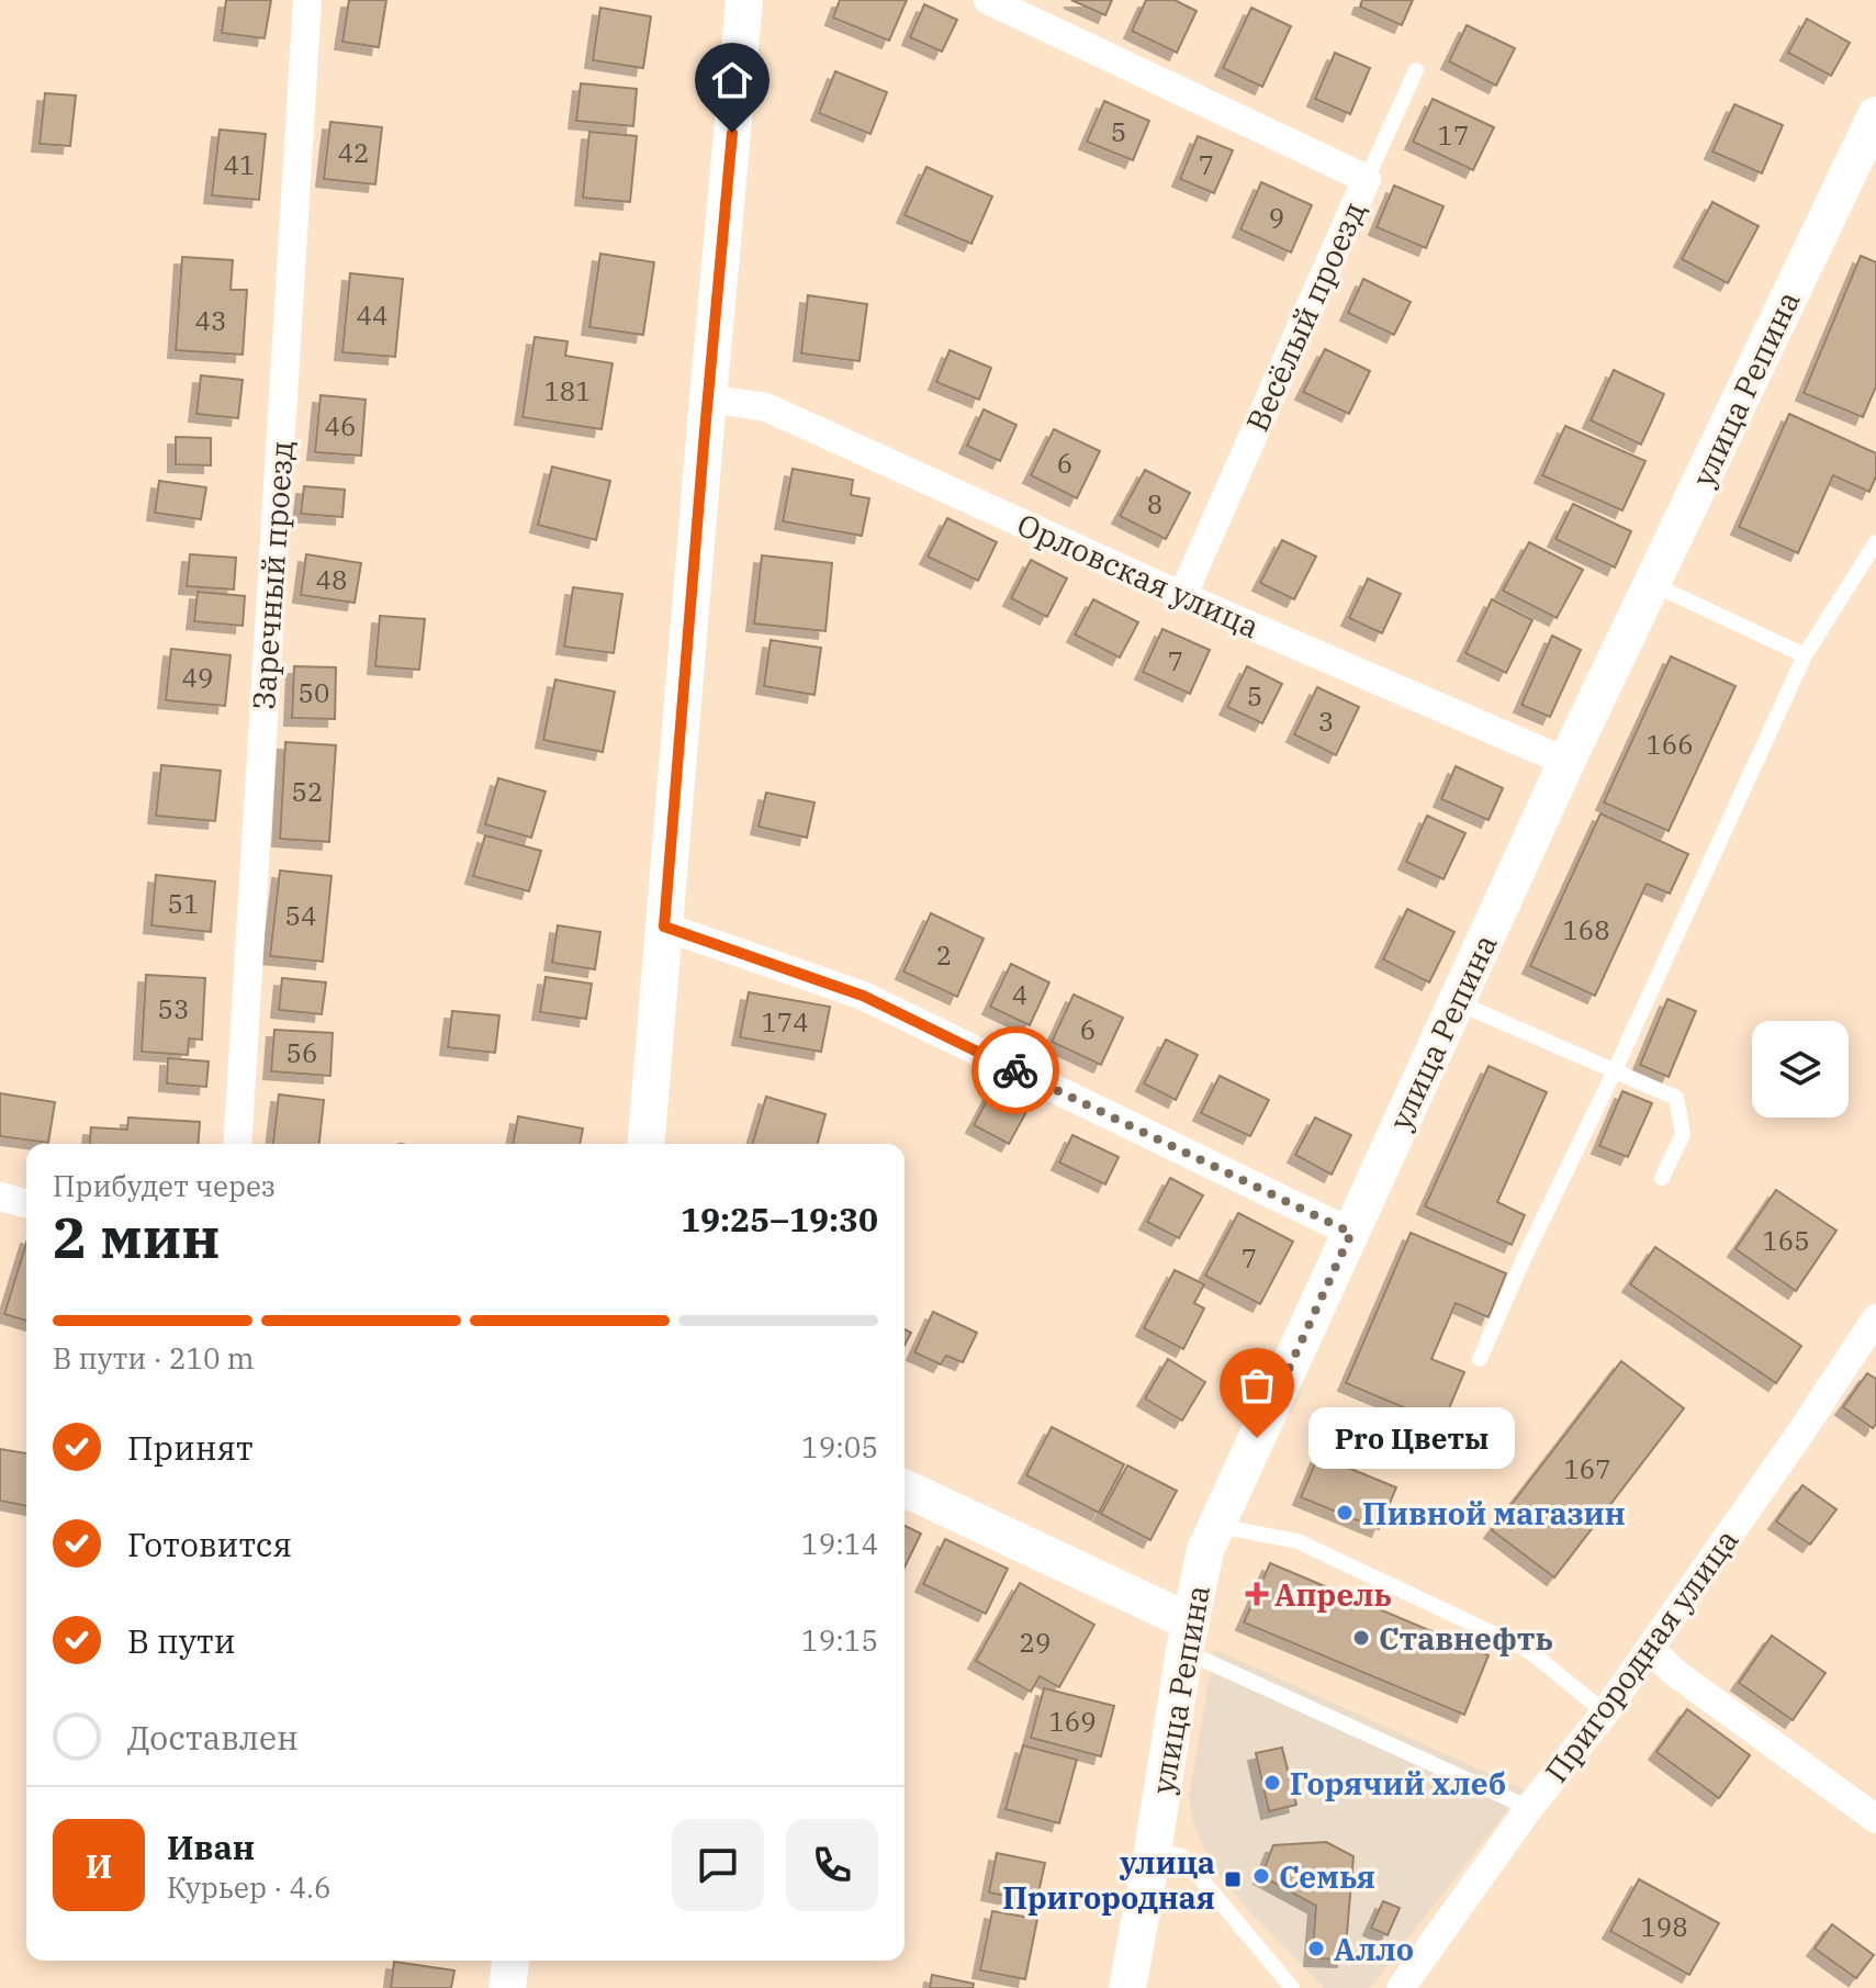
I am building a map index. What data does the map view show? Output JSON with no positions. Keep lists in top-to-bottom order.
{
  "streets": {
    "street": [
      "Весёлый проезд",
      "улица Репина",
      "Заречный проезд",
      "Орловская улица",
      "Пригородная улица"
    ]
  },
  "crossings": [
    ["Весёлый проезд", "Орловская улица"],
    ["улица Репина", "Орловская улица"]
  ],
  "places": {
    "other": [
      "Pro Цветы",
      "Пивной магазин",
      "Ставнефть",
      "Горячий хлеб",
      "Семья",
      "Алло"
    ],
    "health": ["Апрель"],
    "transit": ["улица Пригородная"]
  },
  "house_numbers": [
    "5",
    "17",
    "42",
    "41",
    "7",
    "9",
    "44",
    "43",
    "181",
    "46",
    "6",
    "8",
    "48",
    "7",
    "49",
    "50",
    "5",
    "3",
    "166",
    "52",
    "51",
    "54",
    "168",
    "2",
    "4",
    "53",
    "174",
    "6",
    "56",
    "165",
    "7",
    "167",
    "29",
    "169",
    "198"
  ],
  "page": {
    "heading": ["2 мин", "Прибудет через", "19:25–19:30"],
    "panel": ["Иван", "Курьер · 4.6"],
    "bar": "В пути · 210 m",
    "list": [
      ["Принят", "19:05"],
      ["Готовится", "19:14"],
      ["В пути", "19:15"],
      "Доставлен"
    ],
    "bubble": "Pro Цветы",
    "round": "И"
  }
}
